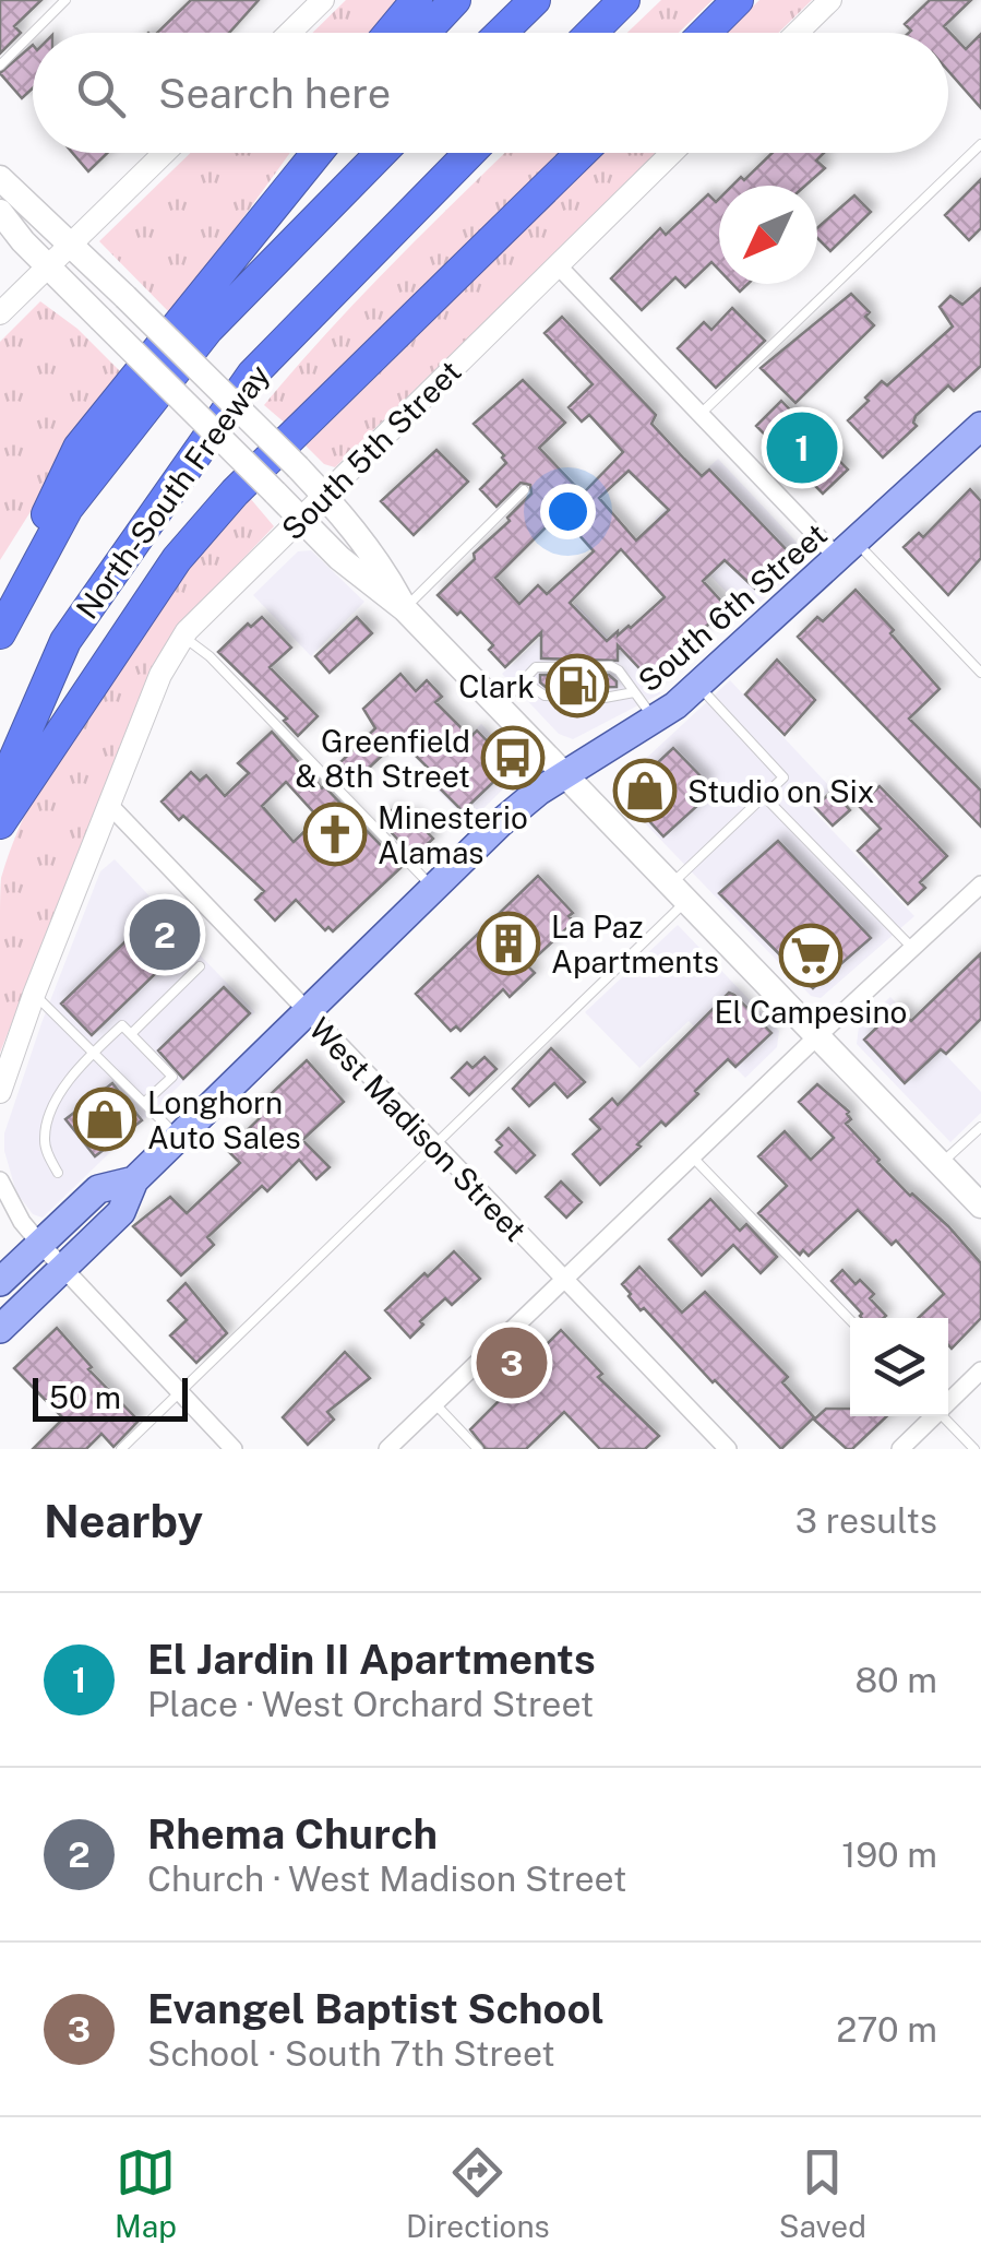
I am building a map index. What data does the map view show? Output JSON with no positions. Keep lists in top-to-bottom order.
{
  "streets": {
    "highway": ["North-South Freeway"],
    "main road": ["South 6th Street"],
    "street": ["South 5th Street", "West Madison Street"]
  },
  "crossings": [
    ["South 5th Street", "West Madison Street"],
    ["South 6th Street", "West Madison Street"]
  ],
  "places": {
    "fuel station": ["Clark"],
    "bus stop": ["Greenfield & 8th Street"],
    "shop": ["Studio on Six", "Longhorn Auto Sales"],
    "church": ["Minesterio Alamas"],
    "building": ["La Paz Apartments"],
    "supermarket": ["El Campesino"]
  },
  "scale_bar": "50 m",
  "north": "bottom left",
  "page": {
    "search": "Search here",
    "pins": ["1", "2", "3"],
    "scale": "50 m",
    "heading": ["Nearby", "3 results"],
    "list": [
      {
        "mark": "1",
        "name": "El Jardin II Apartments",
        "note": "Place · West Orchard Street",
        "value": "80 m"
      },
      {
        "mark": "2",
        "name": "Rhema Church",
        "note": "Church · West Madison Street",
        "value": "190 m"
      },
      {
        "mark": "3",
        "name": "Evangel Baptist School",
        "note": "School · South 7th Street",
        "value": "270 m"
      }
    ],
    "nav": ["Map", "Directions", "Saved"]
  }
}
